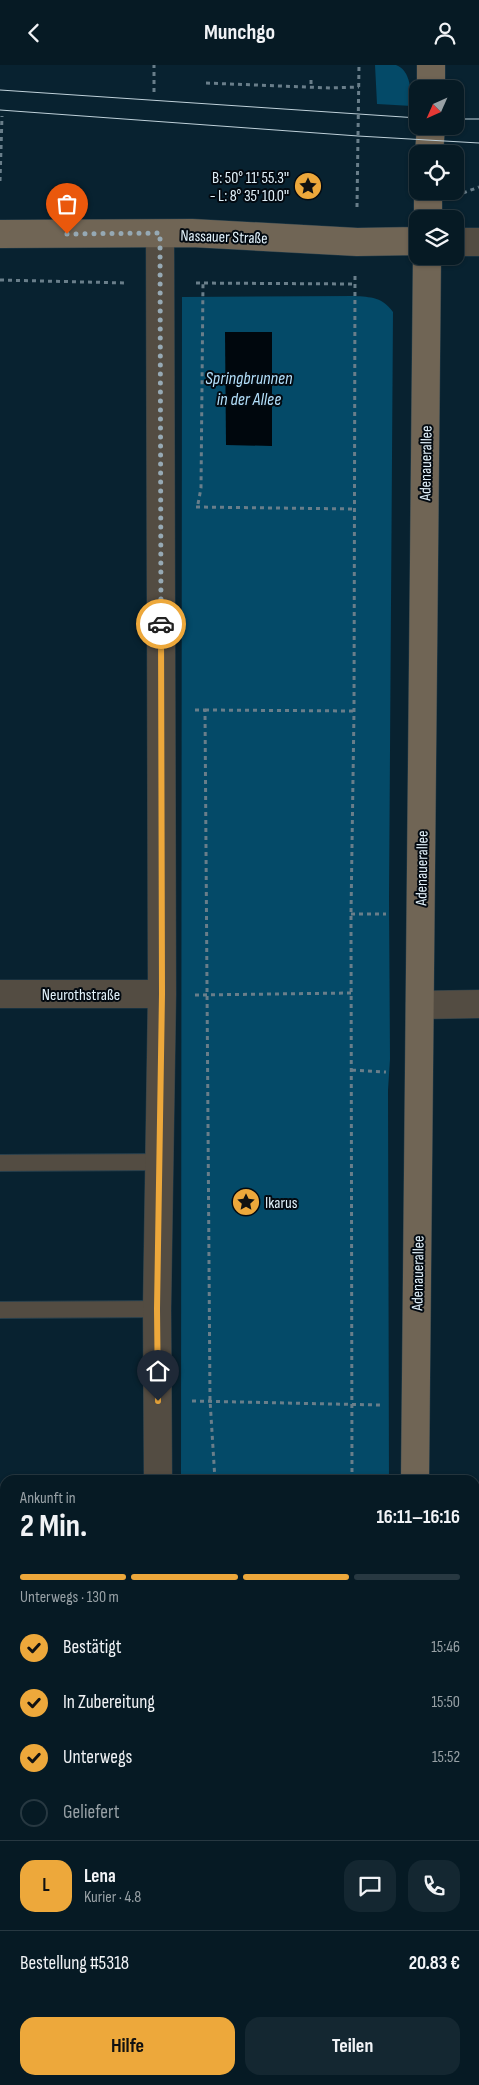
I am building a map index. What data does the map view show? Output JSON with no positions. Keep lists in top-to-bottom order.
{
  "streets": {
    "main road": ["Nassauer Straße", "Adenauerallee"],
    "street": ["Neurothstraße"]
  },
  "water": ["Springbrunnen in der Allee"],
  "places": {
    "place": ["B: 50° 11' 55.3'' - L: 8° 35' 10.0''", "Ikarus"]
  },
  "north": "bottom left",
  "page": {
    "header": "Munchgo",
    "heading": ["2 Min.", "Ankunft in", "16:11–16:16"],
    "panel": [
      "Lena",
      "Kurier · 4.8",
      "Bestellung #5318",
      "20.83 €"
    ],
    "bar": "Unterwegs · 130 m",
    "list": [
      ["Bestätigt", "15:46"],
      ["In Zubereitung", "15:50"],
      ["Unterwegs", "15:52"],
      "Geliefert"
    ],
    "round": "L",
    "buttons": ["Hilfe", "Teilen"]
  }
}
